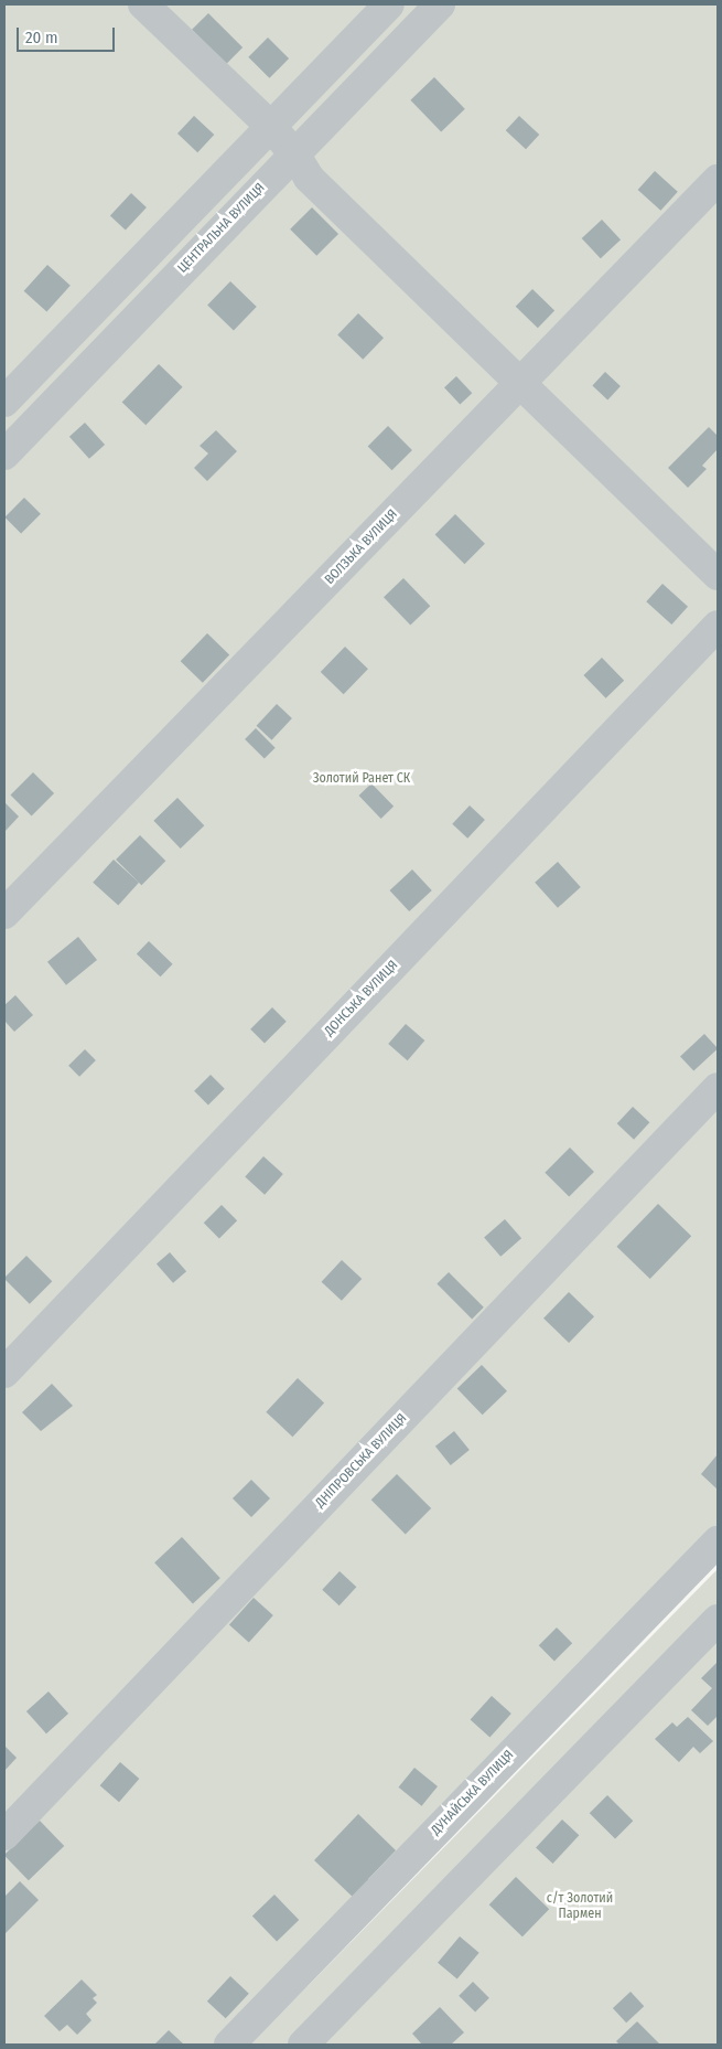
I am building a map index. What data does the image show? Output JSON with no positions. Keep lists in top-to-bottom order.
{
  "streets": {
    "street": [
      "ЦЕНТРАЛЬНА ВУЛИЦЯ",
      "ВОЛЗЬКА ВУЛИЦЯ",
      "ДОНСЬКА ВУЛИЦЯ",
      "ДНІПРОВСЬКА ВУЛИЦЯ",
      "ДУНАЙСЬКА ВУЛИЦЯ"
    ]
  },
  "parks": ["Золотий Ранет СК", "с/т Золотий Пармен"],
  "scale_bar": "20 m"
}
